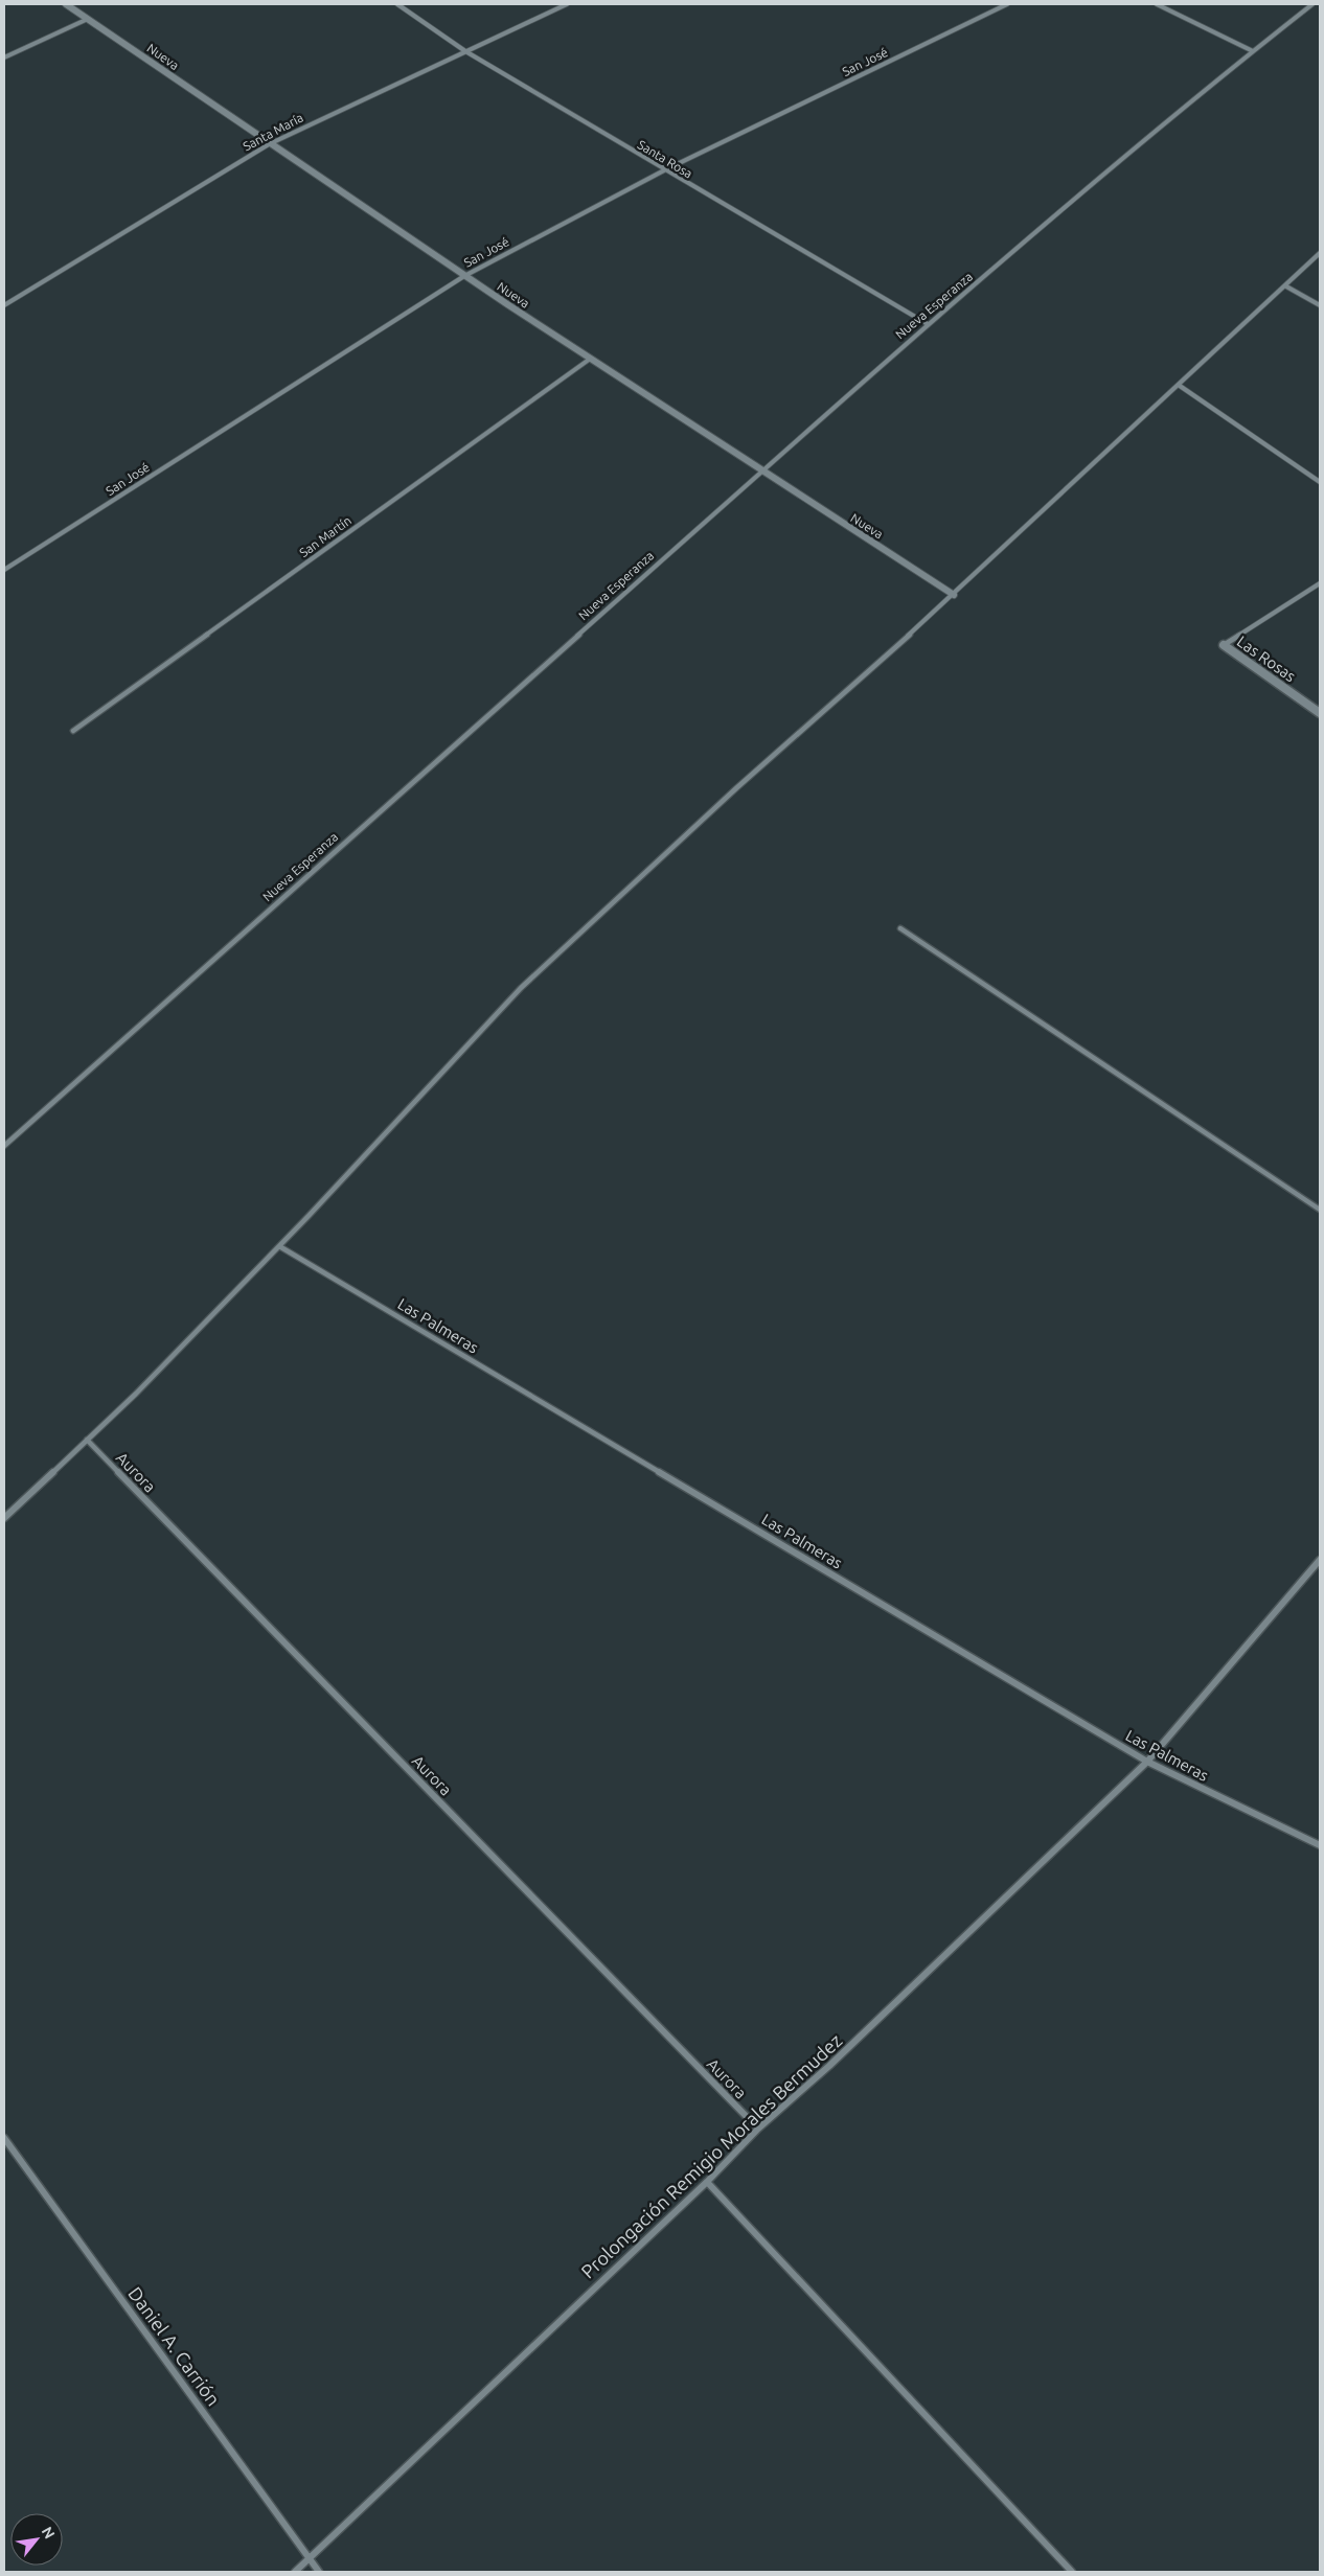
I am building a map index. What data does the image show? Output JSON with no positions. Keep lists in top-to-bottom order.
{
  "streets": {
    "street": [
      "Nueva",
      "San José",
      "Santa María",
      "Santa Rosa",
      "Nueva Esperanza",
      "San Martín",
      "Las Rosas",
      "Las Palmeras",
      "Aurora",
      "Prolongación Remigio Morales Bermudez",
      "Daniel A. Carrión"
    ]
  },
  "crossings": [
    ["Nueva", "San José"],
    ["Nueva", "Santa María"],
    ["Nueva", "Nueva Esperanza"],
    ["Nueva", "San Martín"],
    ["San José", "Santa Rosa"],
    ["Santa María", "Santa Rosa"],
    ["Santa Rosa", "Nueva Esperanza"],
    ["Las Palmeras", "Prolongación Remigio Morales Bermudez"],
    ["Aurora", "Prolongación Remigio Morales Bermudez"],
    ["Prolongación Remigio Morales Bermudez", "Daniel A. Carrión"]
  ],
  "north": "top right"
}
